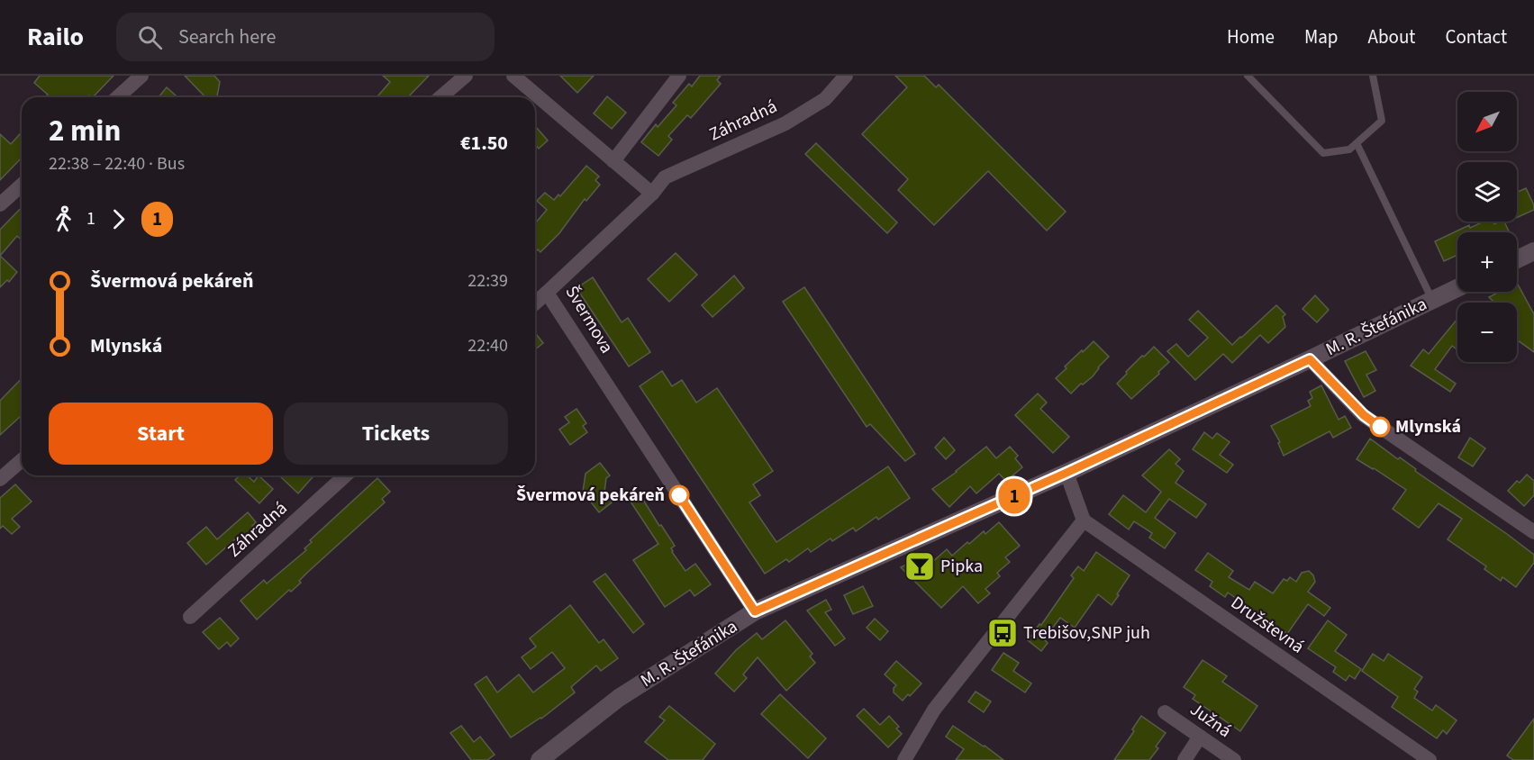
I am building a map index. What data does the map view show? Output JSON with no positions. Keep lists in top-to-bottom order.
{
  "streets": {
    "street": [
      "Záhradná",
      "Švermova",
      "M. R. Štefánika",
      "Družstevná",
      "Južná"
    ]
  },
  "crossings": [
    ["Záhradná", "Švermova"],
    ["Švermova", "M. R. Štefánika"]
  ],
  "places": {
    "other": ["Mlynská", "Švermová pekáreň"],
    "bar": ["Pipka"],
    "bus stop": ["Trebišov,SNP juh"]
  },
  "lines": ["bus line 1"],
  "north": "bottom left",
  "page": {
    "header": "Railo",
    "search": "Search here",
    "nav": [
      "Home",
      "Map",
      "About",
      "Contact"
    ],
    "on_map": "1",
    "map_buttons": ["+", "−"],
    "heading": ["2 min", "22:38 – 22:40 · Bus", "€1.50"],
    "legs": ["1", "1"],
    "list": [
      {
        "name": "Švermová pekáreň",
        "value": "22:39"
      },
      {
        "name": "Mlynská",
        "value": "22:40"
      }
    ],
    "buttons": ["Start", "Tickets"]
  }
}
